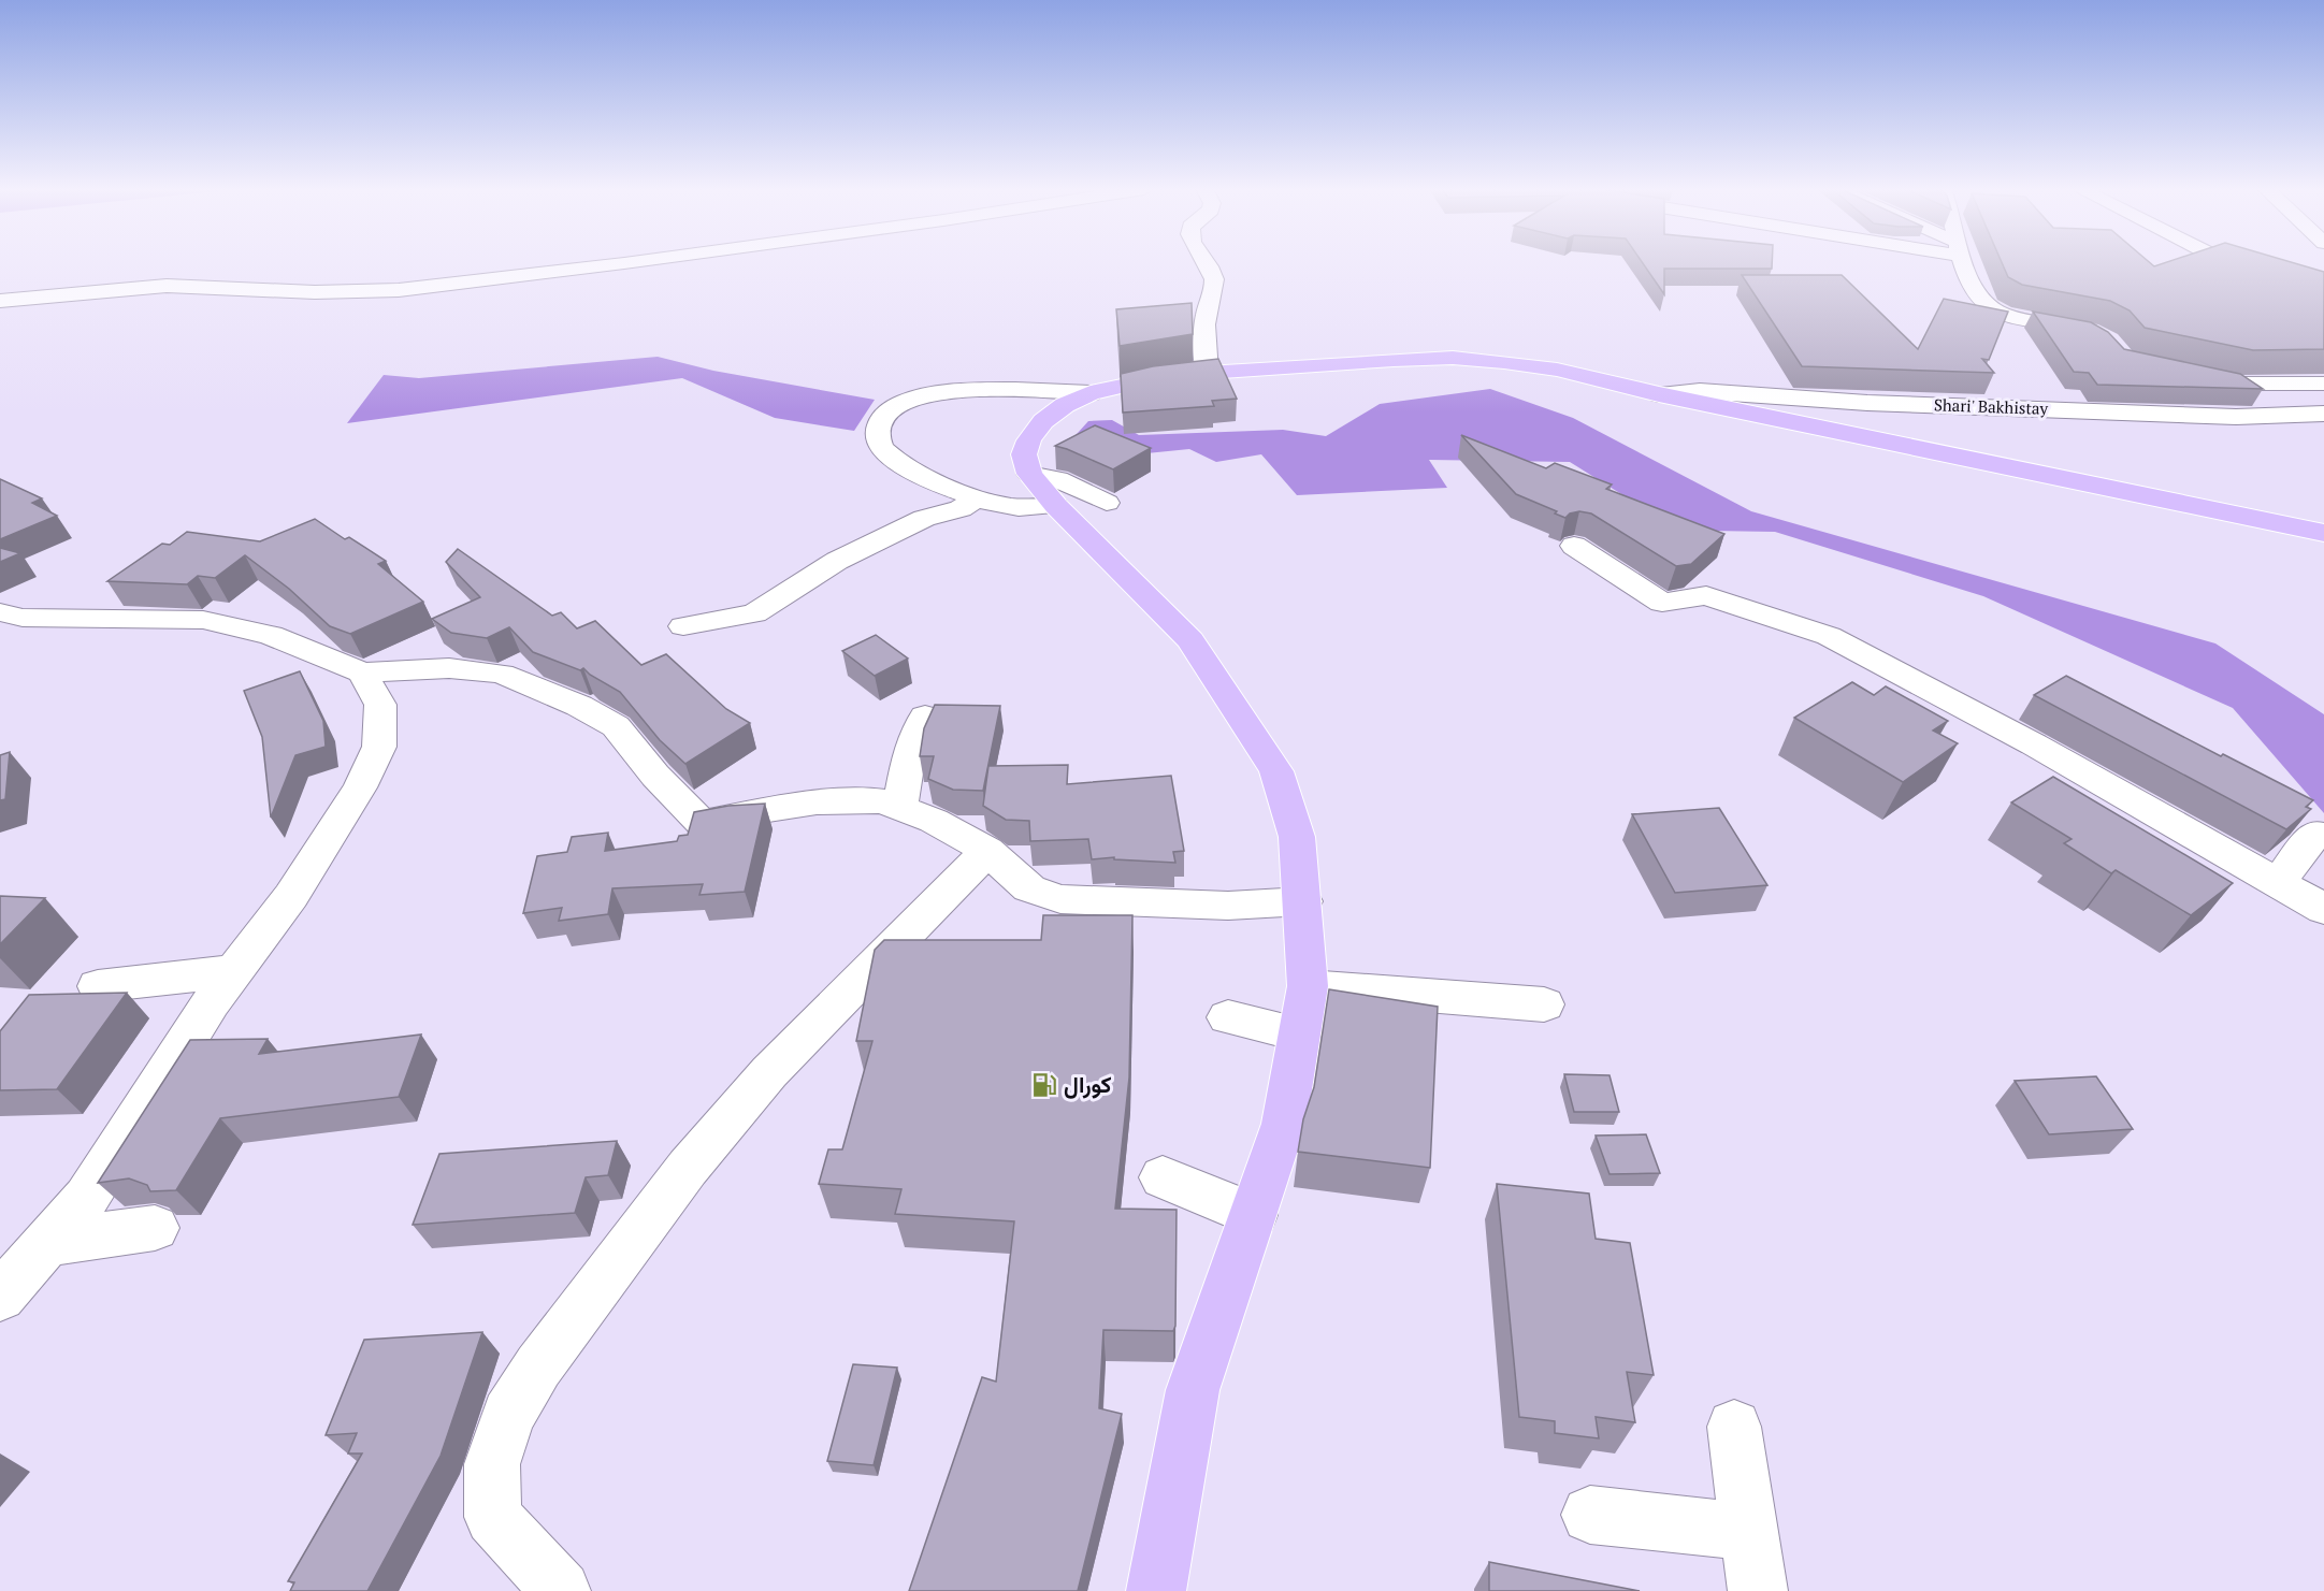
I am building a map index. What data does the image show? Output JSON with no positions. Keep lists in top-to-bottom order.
{
  "streets": {
    "street": ["Shari' Bakhistay"]
  },
  "places": {
    "fuel station": ["كورال"]
  }
}
